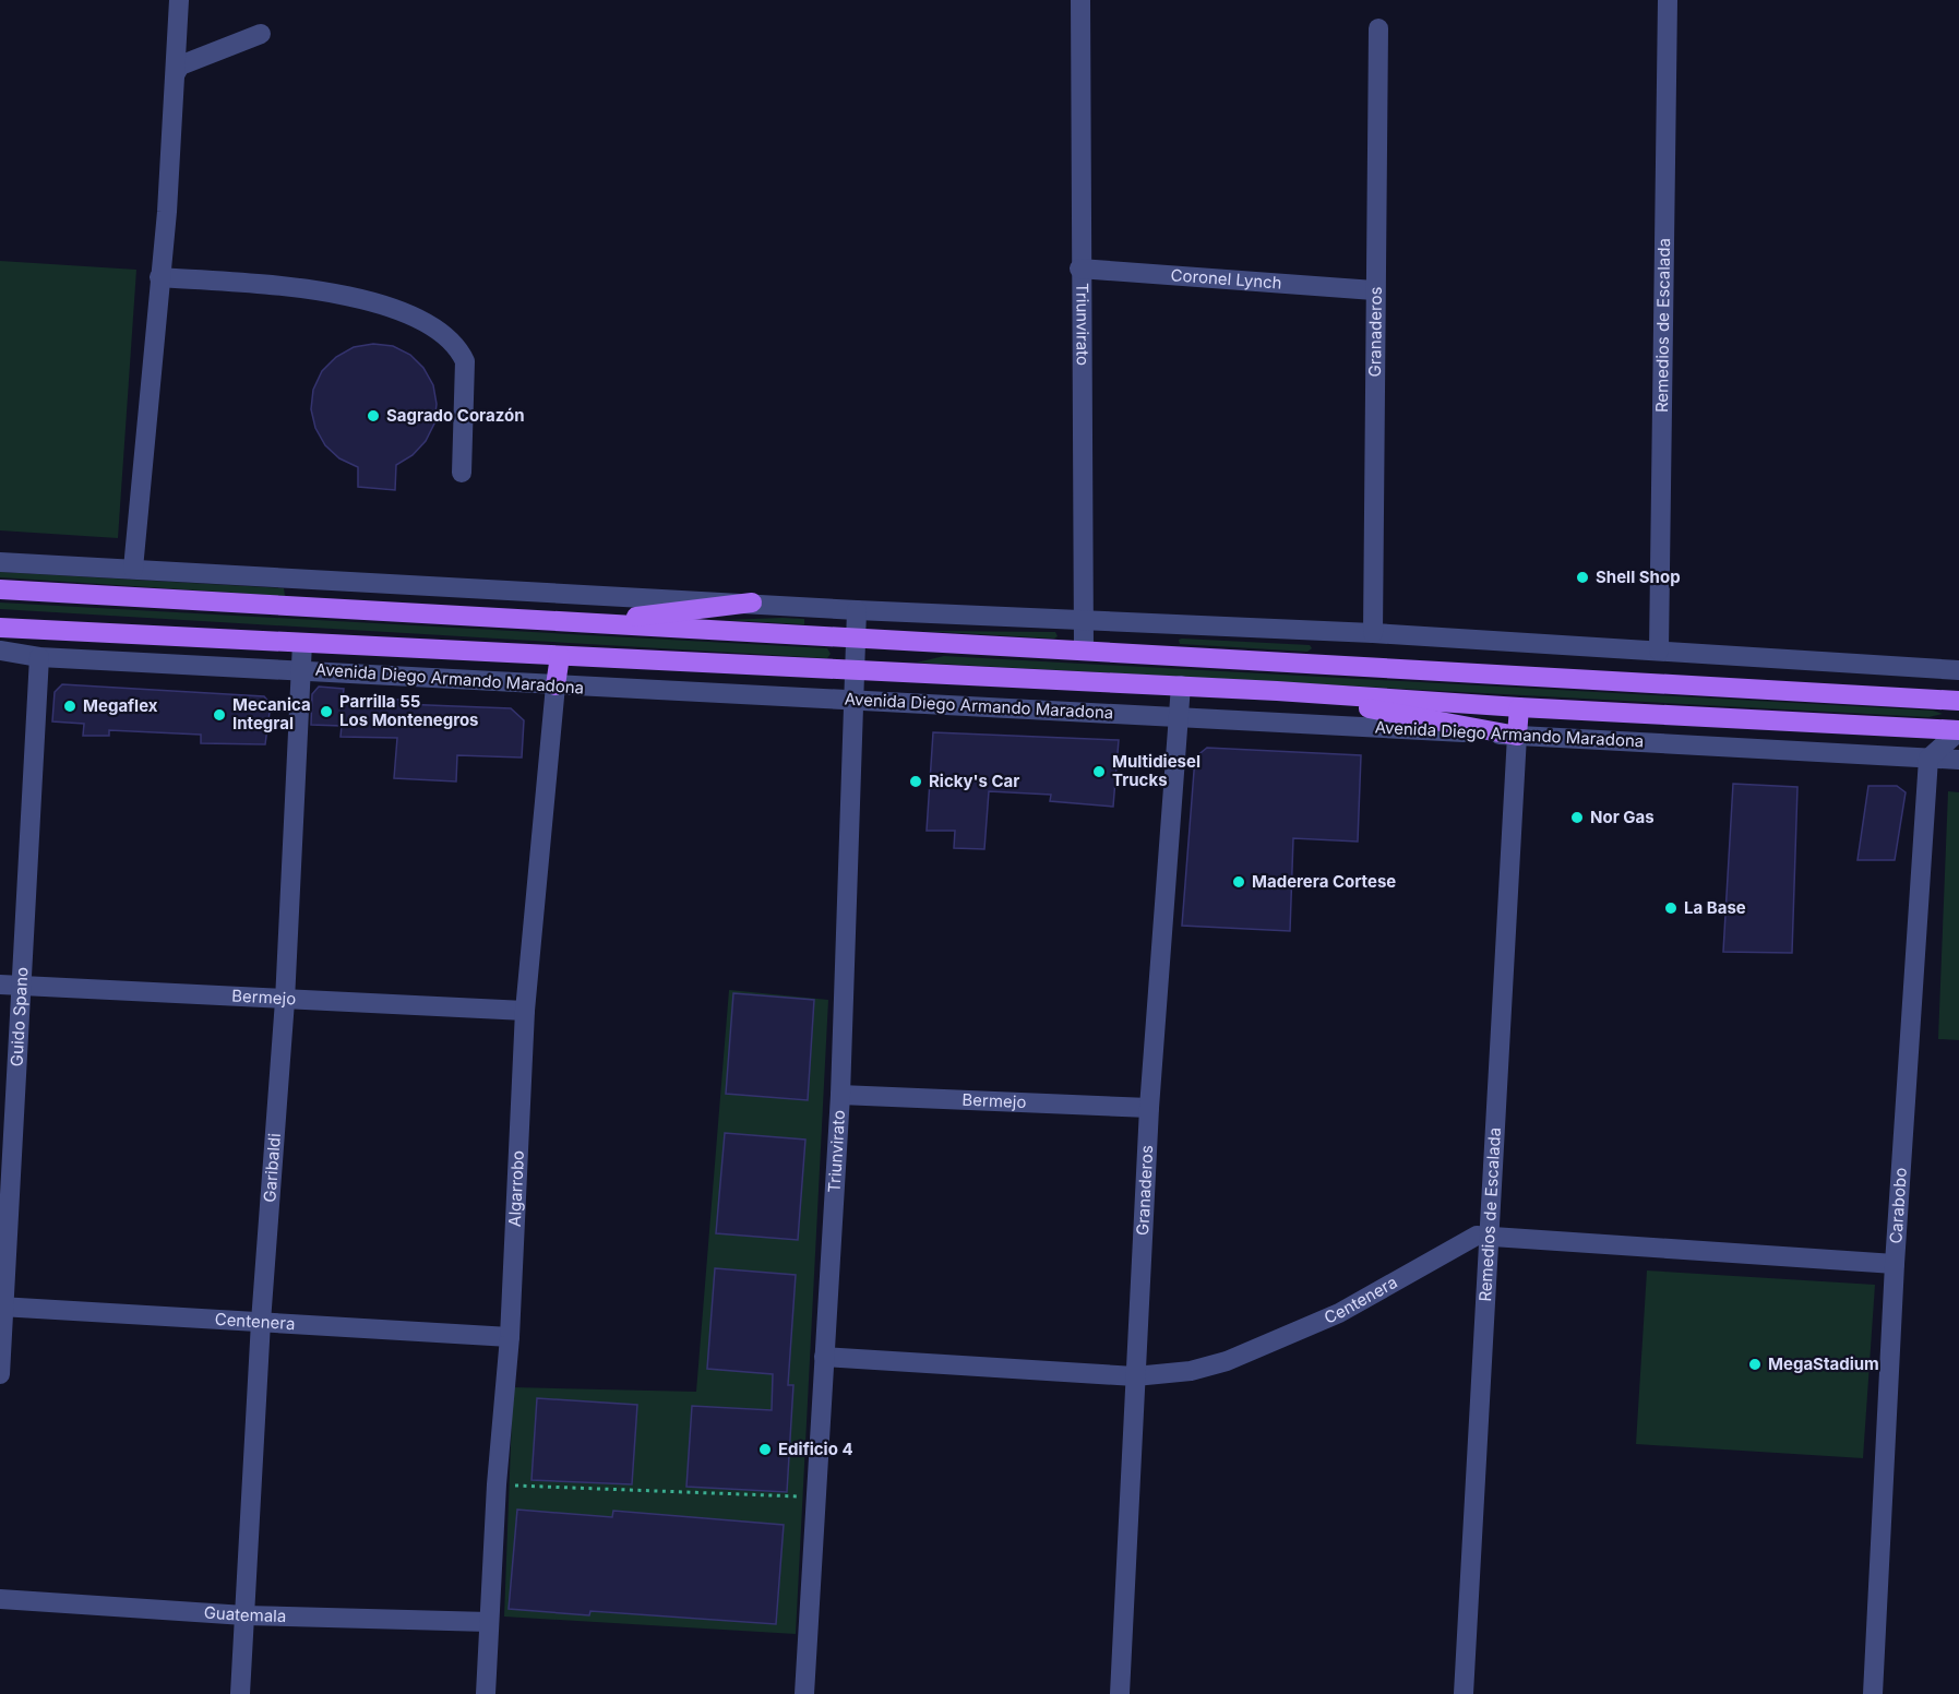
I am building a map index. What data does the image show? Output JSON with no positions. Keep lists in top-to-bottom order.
{
  "streets": {
    "main road": ["Avenida Diego Armando Maradona"],
    "street": [
      "Coronel Lynch",
      "Triunvirato",
      "Remedios de Escalada",
      "Granaderos",
      "Bermejo",
      "Guido Spano",
      "Garibaldi",
      "Algarrobo",
      "Carabobo",
      "Centenera",
      "Guatemala"
    ]
  },
  "crossings": [
    ["Coronel Lynch", "Triunvirato"],
    ["Coronel Lynch", "Granaderos"],
    ["Triunvirato", "Avenida Diego Armando Maradona"],
    ["Triunvirato", "Bermejo"],
    ["Triunvirato", "Centenera"],
    ["Remedios de Escalada", "Avenida Diego Armando Maradona"],
    ["Remedios de Escalada", "Centenera"],
    ["Granaderos", "Avenida Diego Armando Maradona"],
    ["Granaderos", "Bermejo"],
    ["Granaderos", "Centenera"],
    ["Avenida Diego Armando Maradona", "Guido Spano"],
    ["Avenida Diego Armando Maradona", "Garibaldi"],
    ["Avenida Diego Armando Maradona", "Algarrobo"],
    ["Avenida Diego Armando Maradona", "Carabobo"],
    ["Bermejo", "Guido Spano"],
    ["Bermejo", "Garibaldi"],
    ["Bermejo", "Algarrobo"],
    ["Guido Spano", "Centenera"],
    ["Garibaldi", "Centenera"],
    ["Garibaldi", "Guatemala"],
    ["Algarrobo", "Centenera"],
    ["Algarrobo", "Guatemala"],
    ["Carabobo", "Centenera"]
  ],
  "places": [
    "Sagrado Corazón",
    "Shell Shop",
    "Megaflex",
    "Parrilla 55 Los Montenegros",
    "Mecanica Integral",
    "Multidiesel Trucks",
    "Ricky's Car",
    "Nor Gas",
    "Maderera Cortese",
    "La Base",
    "MegaStadium",
    "Edificio 4"
  ]
}
